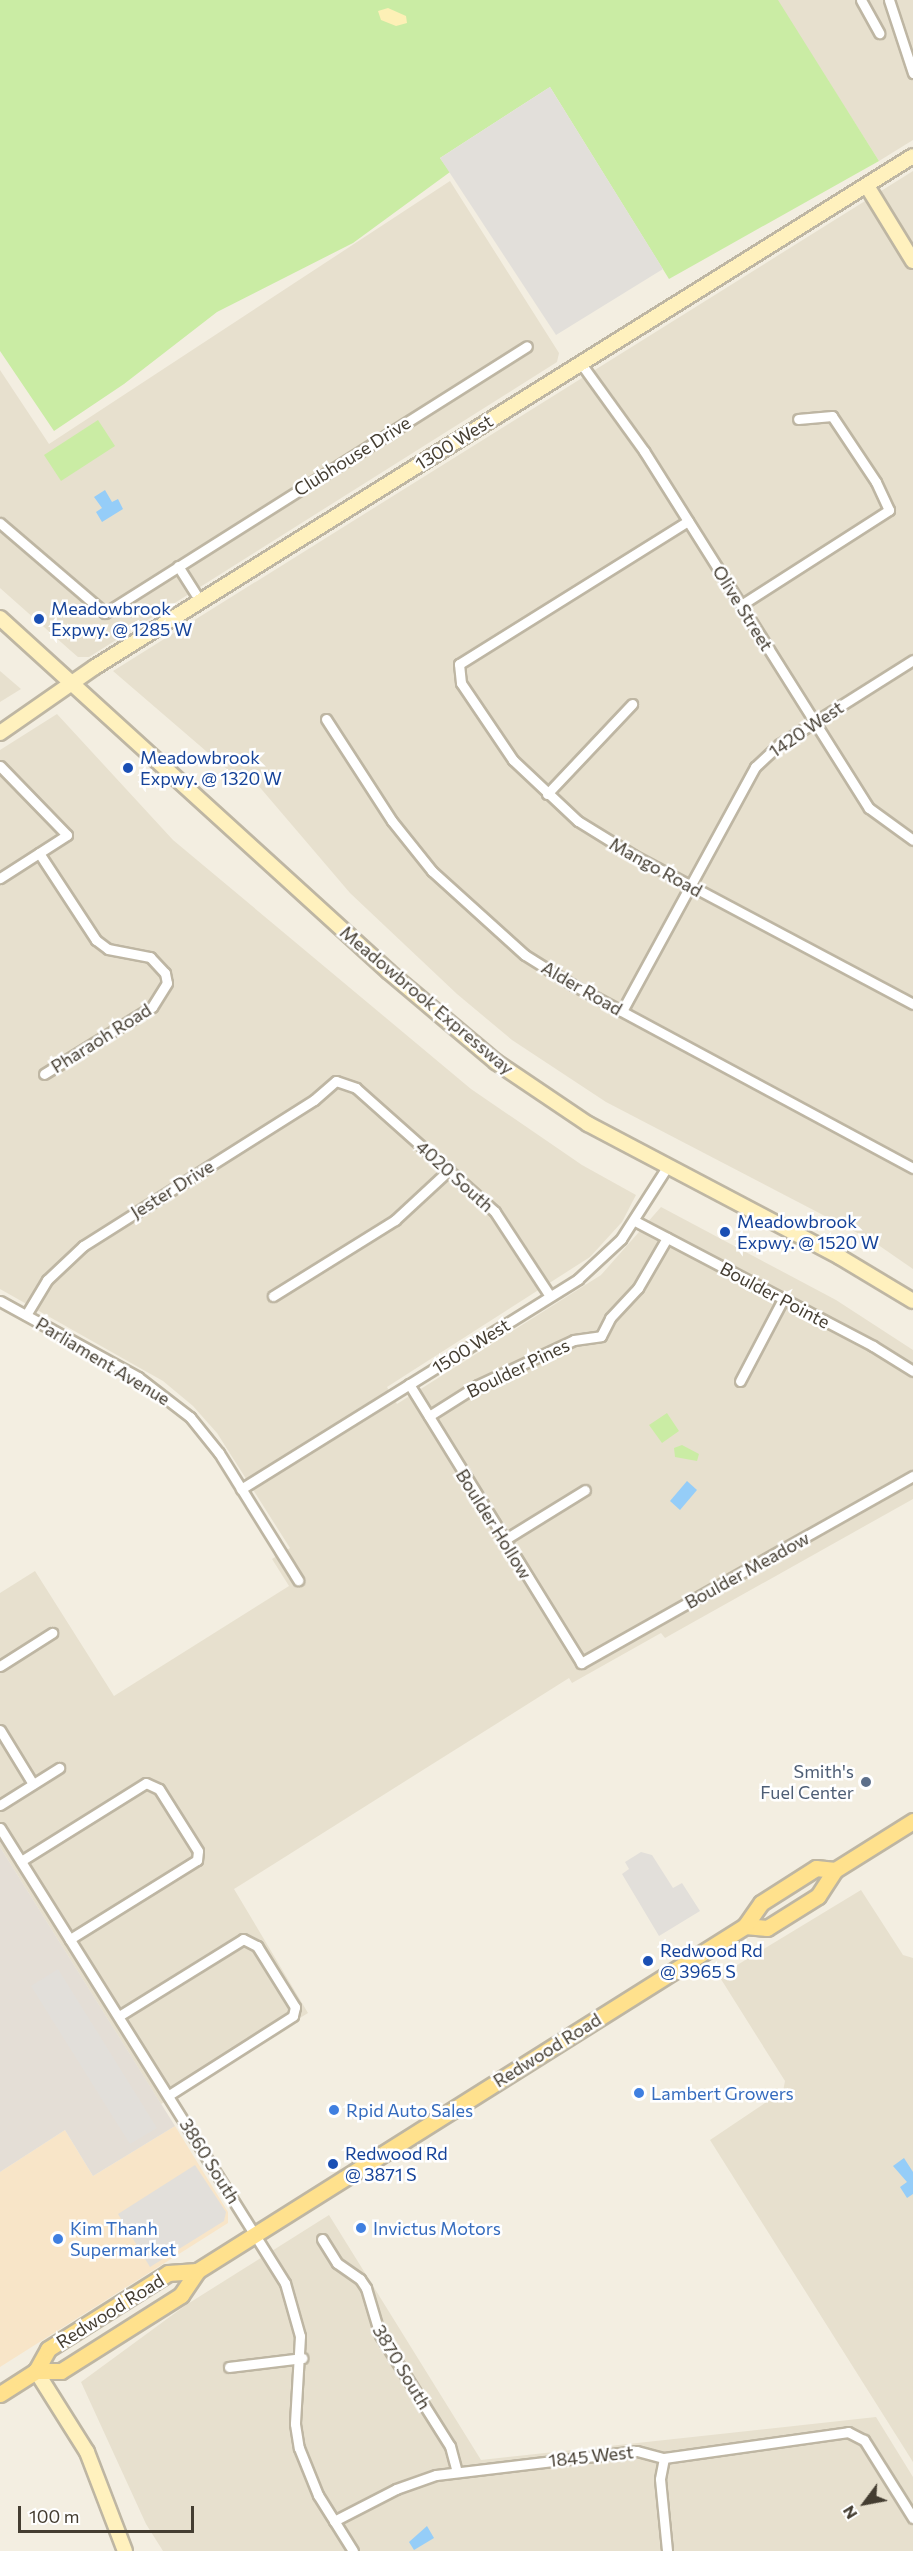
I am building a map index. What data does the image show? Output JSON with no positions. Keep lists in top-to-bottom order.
{
  "streets": {
    "main road": ["Redwood Road"],
    "street": [
      "1300 West",
      "Clubhouse Drive",
      "Olive Street",
      "1420 West",
      "Mango Road",
      "Alder Road",
      "Meadowbrook Expressway",
      "Pharaoh Road",
      "4020 South",
      "Jester Drive",
      "Boulder Pointe",
      "1500 West",
      "Parliament Avenue",
      "Boulder Pines",
      "Boulder Hollow",
      "Boulder Meadow",
      "3860 South",
      "3870 South",
      "1845 West"
    ]
  },
  "crossings": [
    ["1300 West", "Olive Street"],
    ["1300 West", "Meadowbrook Expressway"],
    ["Olive Street", "1420 West"],
    ["Olive Street", "Mango Road"],
    ["1420 West", "Mango Road"],
    ["1420 West", "Alder Road"],
    ["Meadowbrook Expressway", "1500 West"],
    ["4020 South", "Jester Drive"],
    ["4020 South", "1500 West"],
    ["Jester Drive", "Parliament Avenue"],
    ["Boulder Pointe", "1500 West"],
    ["Boulder Pointe", "Boulder Pines"],
    ["1500 West", "Parliament Avenue"],
    ["1500 West", "Boulder Hollow"],
    ["Boulder Pines", "Boulder Hollow"],
    ["Boulder Hollow", "Boulder Meadow"],
    ["Redwood Road", "3860 South"],
    ["3860 South", "1845 West"],
    ["3870 South", "1845 West"]
  ],
  "places": [
    "Meadowbrook Expwy. @ 1285 W",
    "Meadowbrook Expwy. @ 1320 W",
    "Meadowbrook Expwy. @ 1520 W",
    "Smith's Fuel Center",
    "Redwood Rd @ 3965 S",
    "Lambert Growers",
    "Rpid Auto Sales",
    "Redwood Rd @ 3871 S",
    "Invictus Motors",
    "Kim Thanh Supermarket"
  ],
  "scale_bar": "100 m",
  "north": "bottom left"
}
